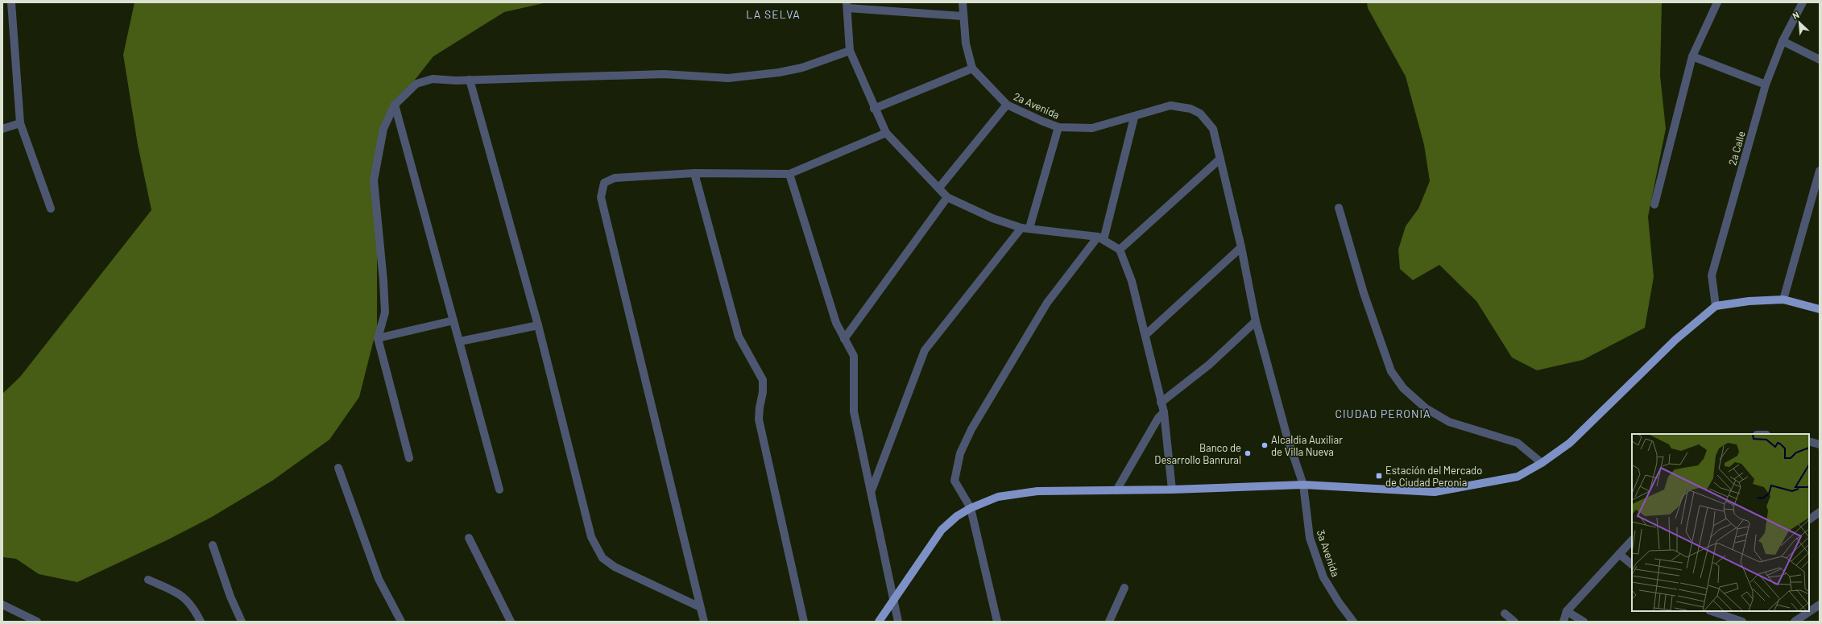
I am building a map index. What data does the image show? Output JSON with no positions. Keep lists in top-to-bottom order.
{
  "streets": {
    "street": ["2a Avenida", "2a Calle", "3a Avenida"]
  },
  "crossings": [
    ["2a Avenida", "3a Avenida"]
  ],
  "districts": ["LA SELVA", "CIUDAD PERONIA"],
  "places": {
    "other": ["Alcaldia Auxiliar de Villa Nueva", "Banco de Desarrollo Banrural"],
    "transit": ["Estación del Mercado de Ciudad Peronia"]
  },
  "north": "top left"
}
